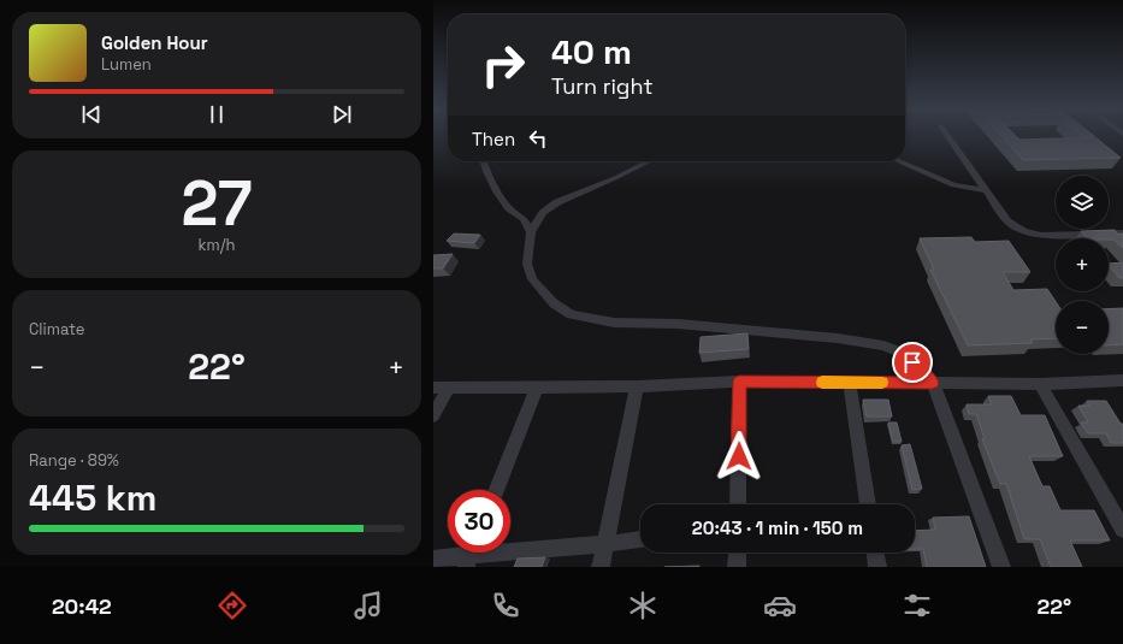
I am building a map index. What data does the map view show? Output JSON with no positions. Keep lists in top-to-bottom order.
{
  "page": {
    "turn": ["40 m", "Turn right"],
    "song": ["Golden Hour", "Lumen"],
    "then": "Then",
    "tile": [
      ["27", "km/h"],
      "Climate",
      ["Range · 89%", "445 km"]
    ],
    "map_buttons": ["+", "−"],
    "heat": ["−", "22°", "+"],
    "limit": "30",
    "trip": "20:43 · 1 min · 150 m",
    "tabs": ["20:42", "22°"]
  }
}
